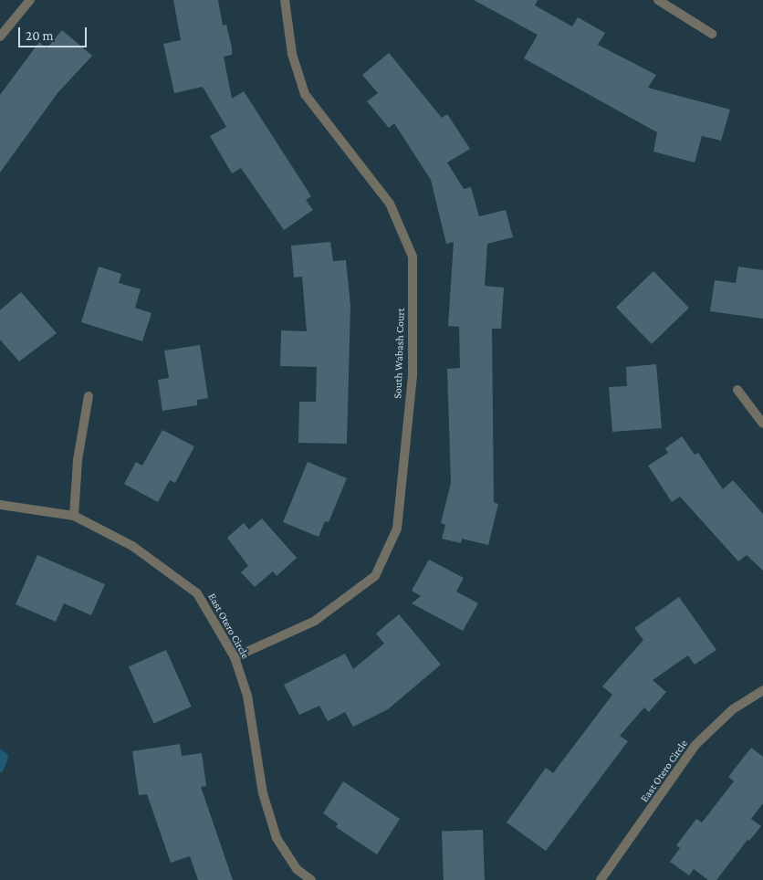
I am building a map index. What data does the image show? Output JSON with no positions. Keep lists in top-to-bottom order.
{
  "streets": {
    "street": ["South Wabash Court", "East Otero Circle"]
  },
  "crossings": [
    ["South Wabash Court", "East Otero Circle"]
  ],
  "scale_bar": "20 m"
}
